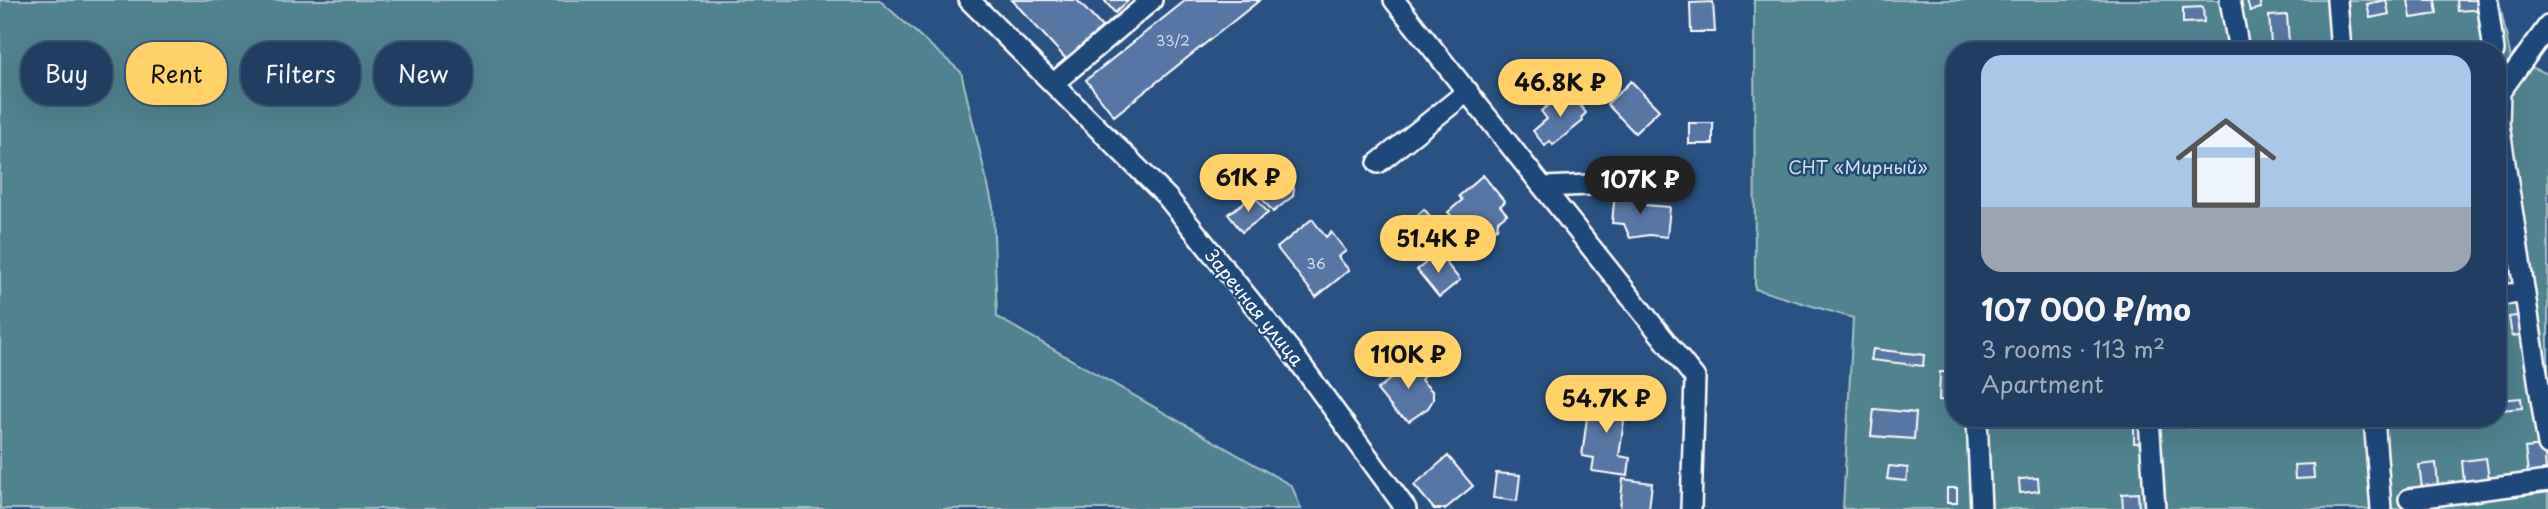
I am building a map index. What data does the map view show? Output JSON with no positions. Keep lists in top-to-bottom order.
{
  "streets": {
    "street": ["Заречная улица"]
  },
  "parks": ["СНТ «Мирный»"],
  "house_numbers": ["33/2", "36"],
  "page": {
    "chip": [
      "Buy",
      "Rent",
      "Filters",
      "New"
    ],
    "list": [
      {
        "name": "107 000 ₽/mo",
        "note": "3 rooms · 113 m² · Apartment"
      }
    ],
    "price": [
      "46.8K ₽",
      "61K ₽",
      "107K ₽",
      "51.4K ₽",
      "110K ₽",
      "54.7K ₽"
    ]
  }
}
